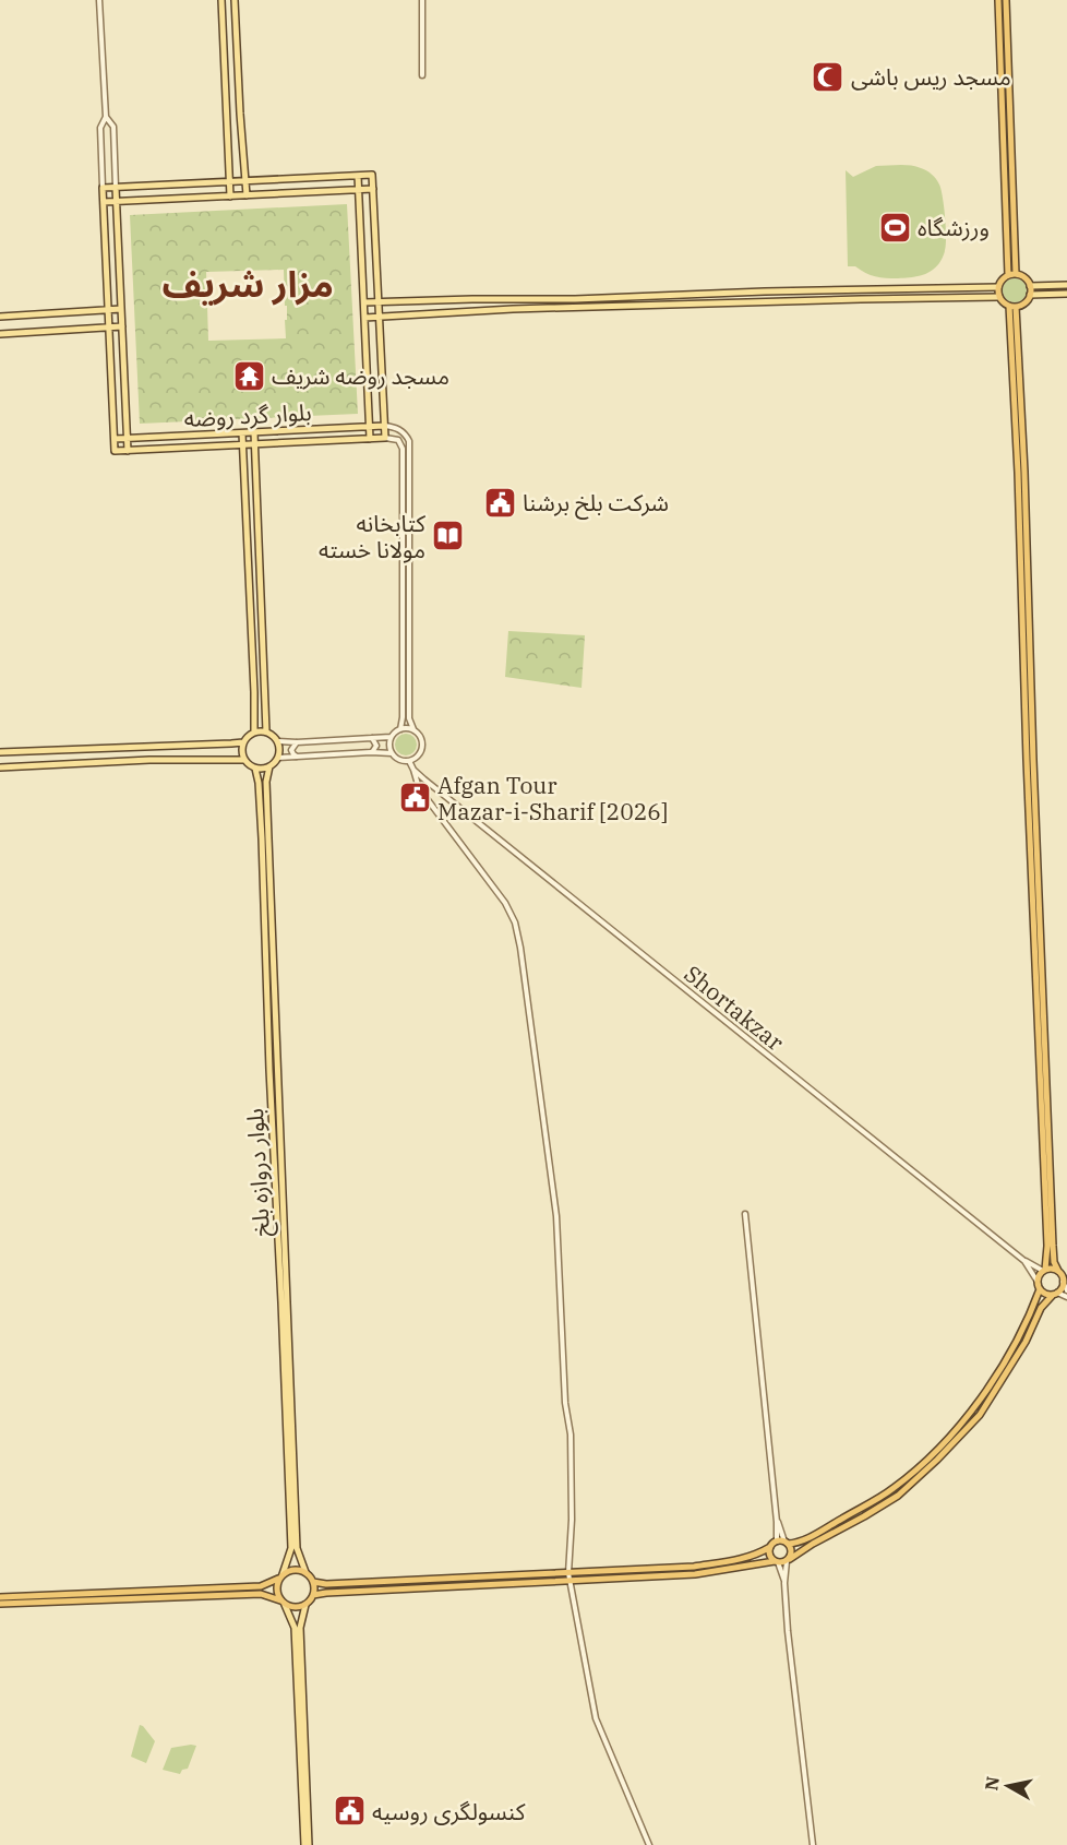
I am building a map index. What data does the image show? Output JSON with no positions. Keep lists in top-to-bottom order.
{
  "streets": {
    "main road": ["بلوار گرد روضه", "بلوار دروازه بلخ"],
    "street": ["Shortakzar"]
  },
  "districts": ["مزار شريف"],
  "places": {
    "mosque": ["مسجد ریس باشی"],
    "sports": ["ورزشگاه"],
    "temple": ["مسجد روضه شریف"],
    "public building": ["شرکت بلخ برشنا", "Afgan Tour Mazar-i-Sharif [2026]", "کنسولگری روسیه"],
    "library": ["کتابخانه مولانا خسته"]
  },
  "north": "left"
}
